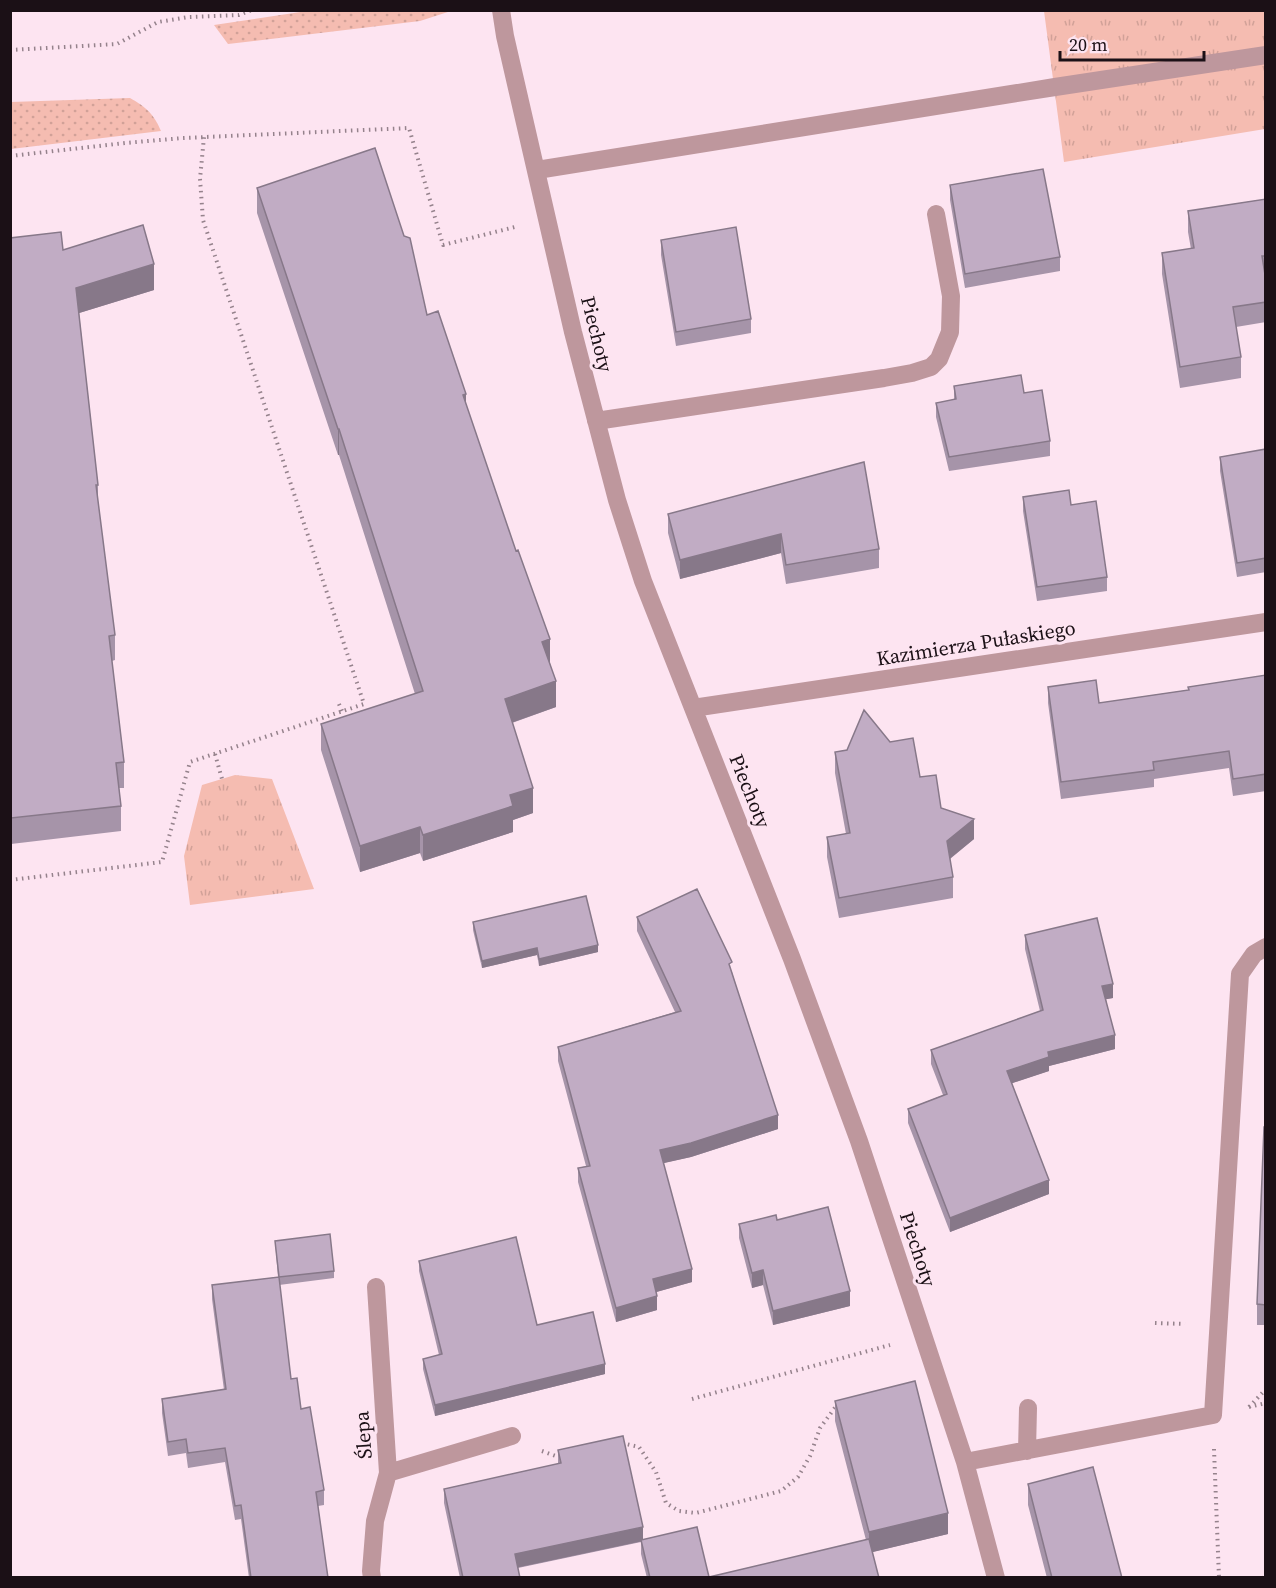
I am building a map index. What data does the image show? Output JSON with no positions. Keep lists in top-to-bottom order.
{
  "streets": {
    "street": ["Piechoty", "Kazimierza Pułaskiego", "Ślepa"]
  },
  "crossings": [
    ["Piechoty", "Kazimierza Pułaskiego"]
  ],
  "scale_bar": "20 m"
}
